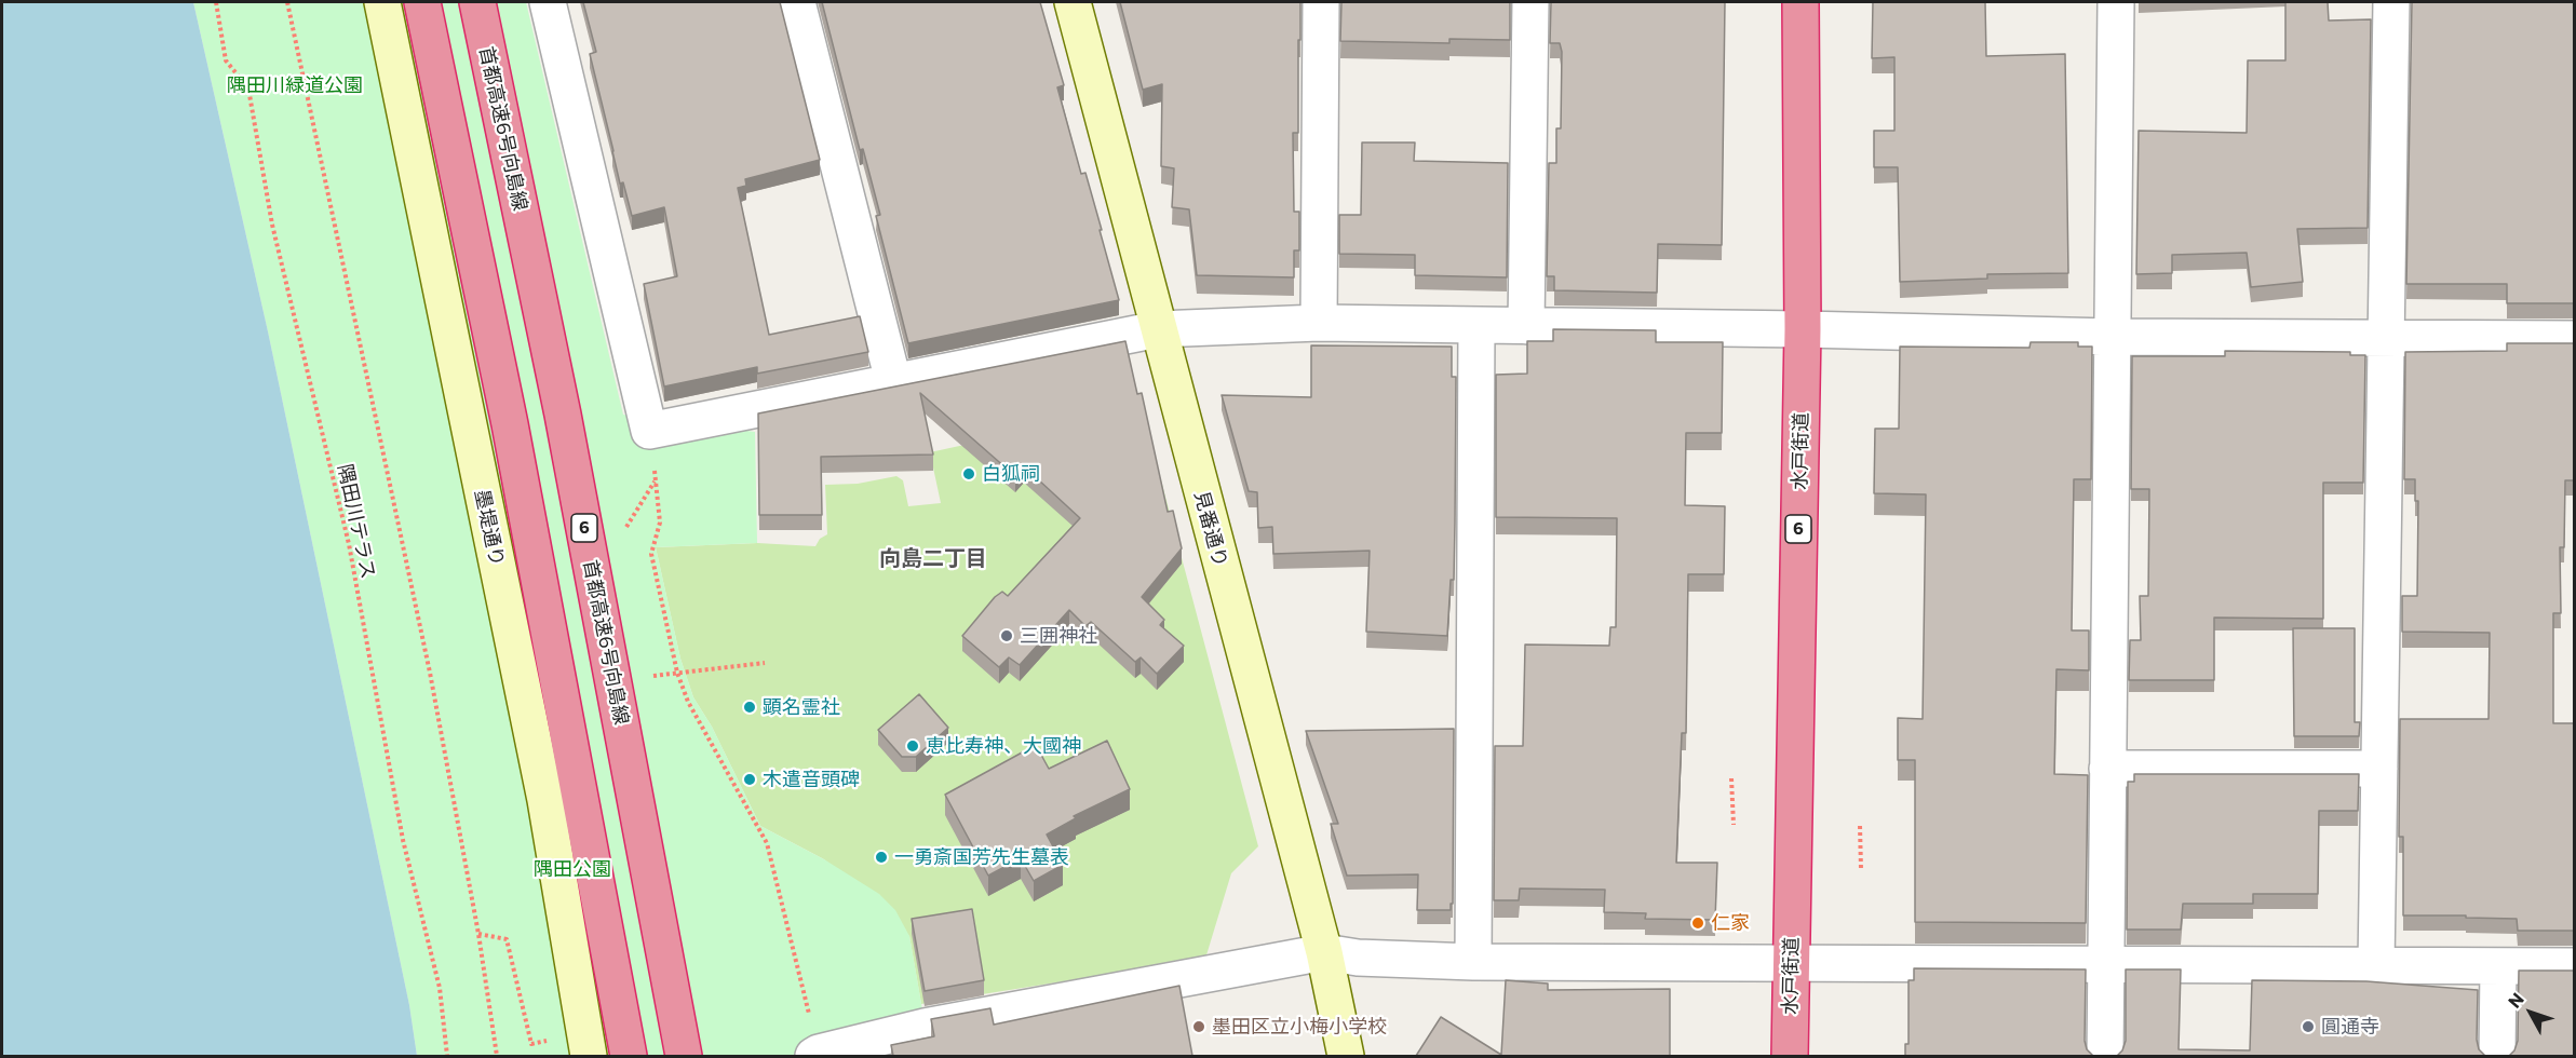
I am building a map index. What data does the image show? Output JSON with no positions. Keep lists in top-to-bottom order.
{
  "streets": {
    "highway": ["首都高速6号向島線", "水戸街道", "6"],
    "street": ["墨堤通り", "見番通り"],
    "path": ["隅田川テラス"]
  },
  "districts": ["向島二丁目"],
  "parks": ["隅田川緑道公園", "隅田公園"],
  "places": [
    "白狐祠",
    "三囲神社",
    "顕名霊社",
    "恵比寿神、大國神",
    "木遣音頭碑",
    "一勇斎国芳先生墓表",
    "仁家",
    "墨田区立小梅小学校",
    "圓通寺"
  ],
  "north": "top left"
}
